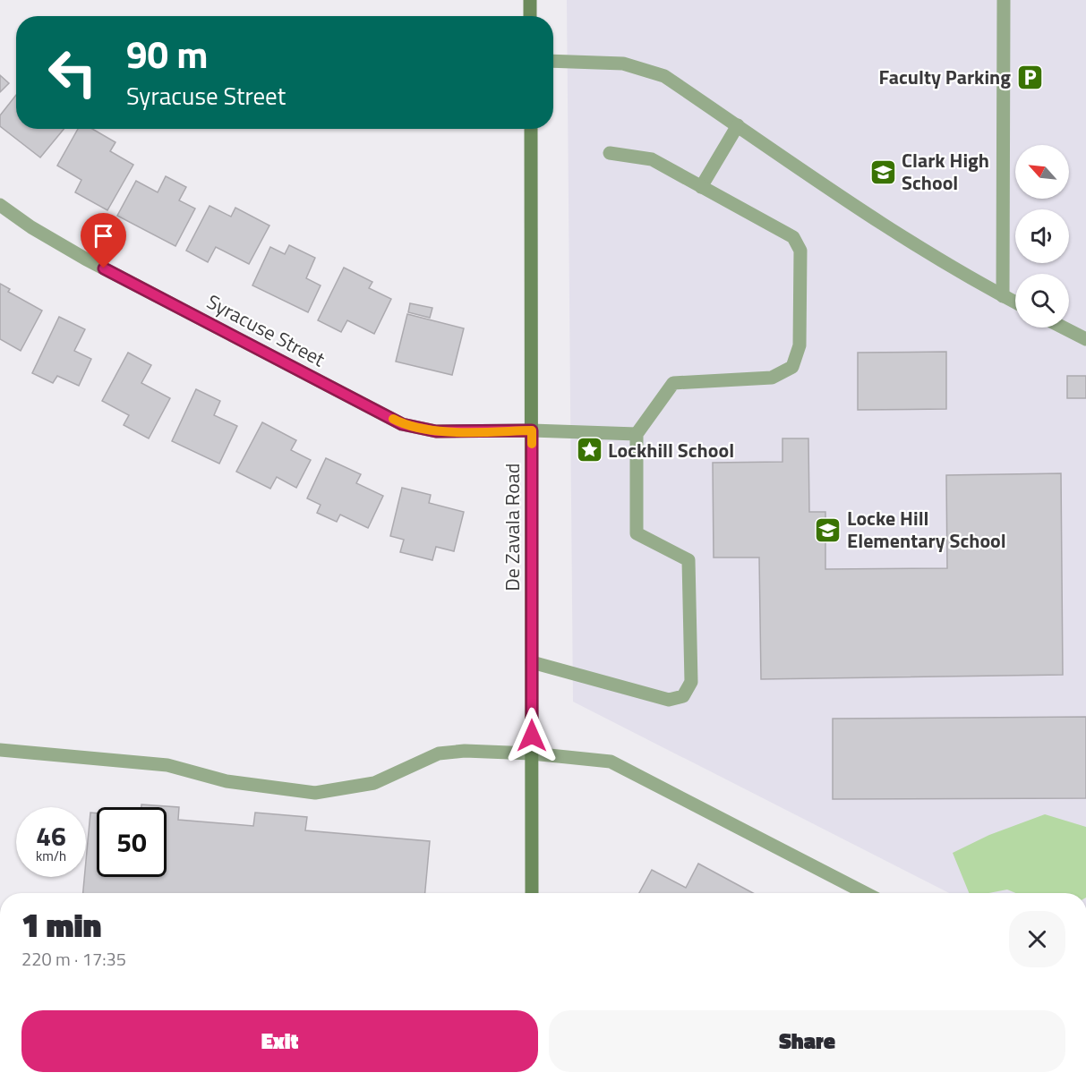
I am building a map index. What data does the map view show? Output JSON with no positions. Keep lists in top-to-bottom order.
{
  "streets": {
    "main road": ["De Zavala Road"],
    "street": ["Syracuse Street"]
  },
  "crossings": [
    ["Syracuse Street", "De Zavala Road"]
  ],
  "places": {
    "parking": ["Faculty Parking"],
    "school or university": ["Clark High School", "Locke Hill Elementary School"],
    "place": ["Lockhill School"]
  },
  "north": "top left",
  "page": {
    "turn": ["90 m", "Syracuse Street"],
    "speed": "46 km/h",
    "limit": "50",
    "heading": ["1 min", "220 m · 17:35"],
    "buttons": ["Exit", "Share"]
  }
}
